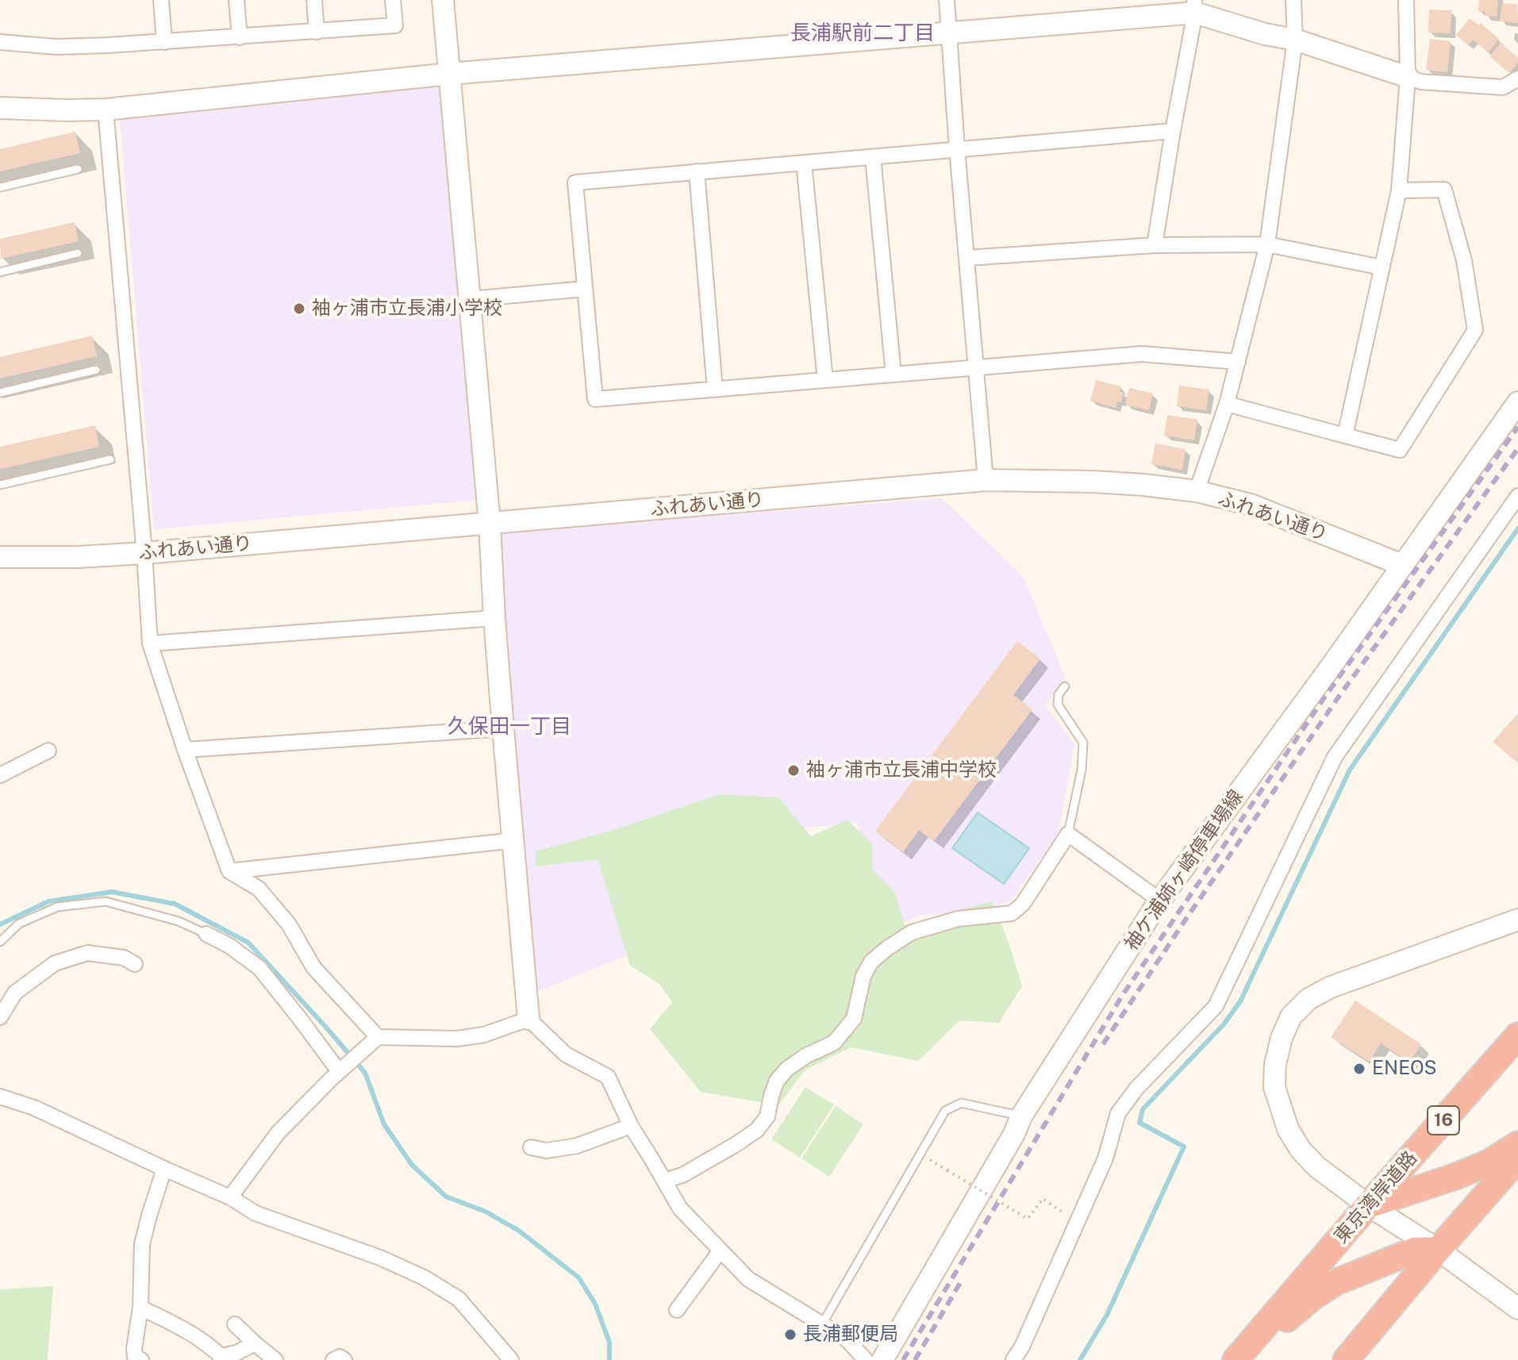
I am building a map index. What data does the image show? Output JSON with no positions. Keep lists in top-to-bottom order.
{
  "streets": {
    "highway": ["16", "東京湾岸道路"],
    "street": ["ふれあい通り", "袖ケ浦姉ヶ崎停車場線"]
  },
  "crossings": [
    ["ふれあい通り", "袖ケ浦姉ヶ崎停車場線"]
  ],
  "districts": ["長浦駅前二丁目", "久保田一丁目"],
  "places": [
    "袖ヶ浦市立長浦小学校",
    "袖ヶ浦市立長浦中学校",
    "ENEOS",
    "長浦郵便局"
  ]
}
